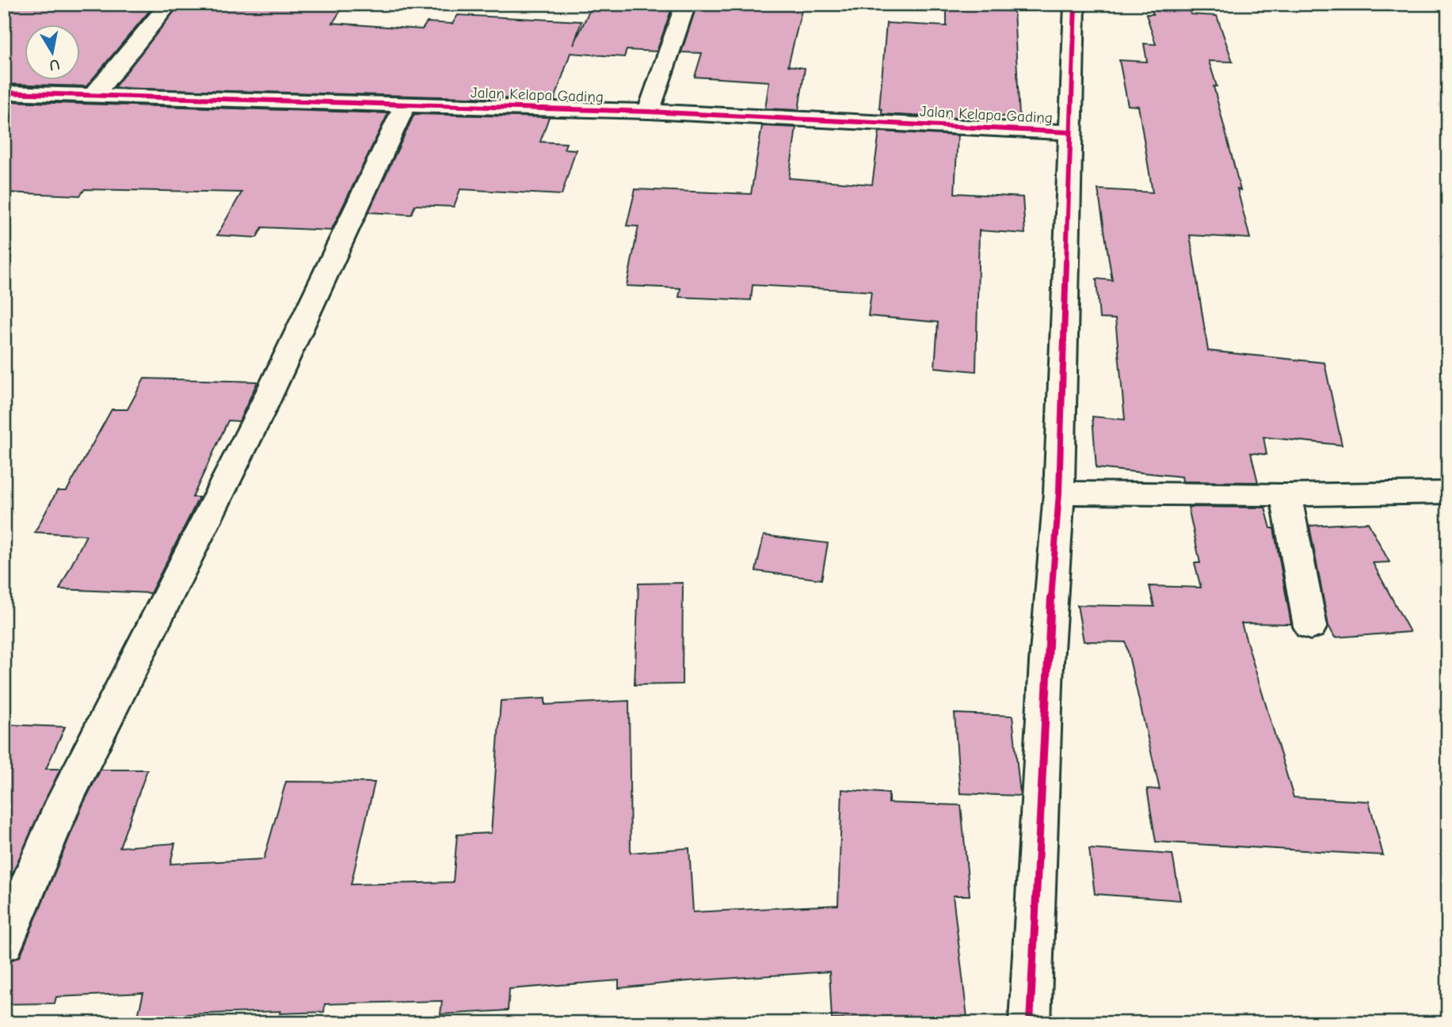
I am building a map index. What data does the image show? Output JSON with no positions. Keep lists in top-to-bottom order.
{
  "streets": {
    "street": ["Jalan Kelapa Gading"]
  },
  "north": "bottom"
}
